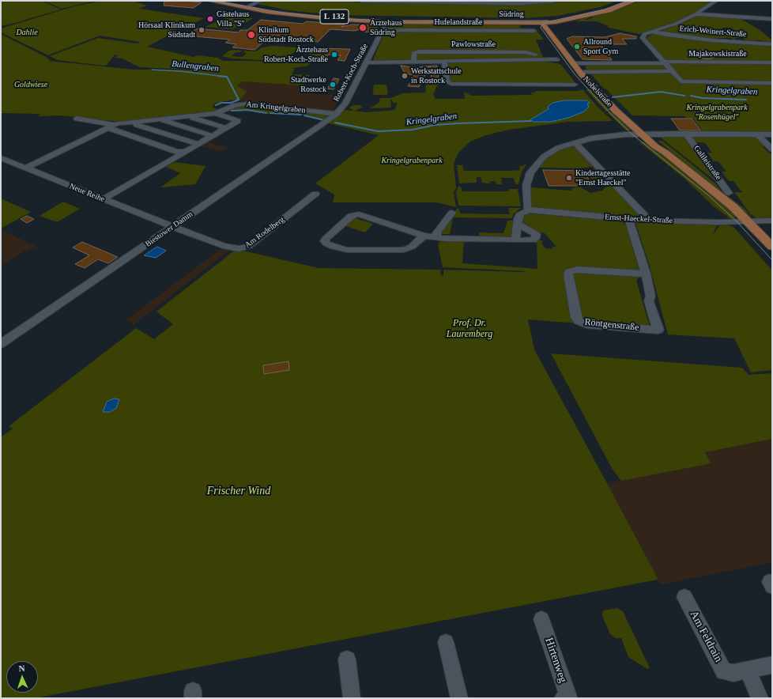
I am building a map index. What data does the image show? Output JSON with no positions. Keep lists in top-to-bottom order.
{
  "streets": {
    "main road": ["Südring", "L 132", "Nobelstraße"],
    "street": [
      "Hufelandstraße",
      "Erich-Weinert-Straße",
      "Pawlowstraße",
      "Majakowskistraße",
      "Robert-Koch-Straße",
      "Am Kringelgraben",
      "Galileistraße",
      "Neue Reihe",
      "Ernst-Haeckel-Straße",
      "Biestower Damm",
      "Am Rodelberg",
      "Röntgenstraße",
      "Am Feldrain",
      "Hirtenweg"
    ]
  },
  "crossings": [
    ["Südring", "L 132"],
    ["Südring", "Robert-Koch-Straße"],
    ["Südring", "Nobelstraße"],
    ["L 132", "Nobelstraße"],
    ["Hufelandstraße", "Robert-Koch-Straße"],
    ["Pawlowstraße", "Robert-Koch-Straße"],
    ["Pawlowstraße", "Nobelstraße"],
    ["Majakowskistraße", "Nobelstraße"],
    ["Robert-Koch-Straße", "Am Kringelgraben"],
    ["Robert-Koch-Straße", "Biestower Damm"],
    ["Nobelstraße", "Ernst-Haeckel-Straße"],
    ["Am Kringelgraben", "Neue Reihe"],
    ["Am Kringelgraben", "Biestower Damm"],
    ["Neue Reihe", "Biestower Damm"],
    ["Neue Reihe", "Am Rodelberg"],
    ["Ernst-Haeckel-Straße", "Röntgenstraße"],
    ["Biestower Damm", "Am Rodelberg"]
  ],
  "water": ["Bullengraben", "Kringelgraben"],
  "parks": [
    "Dahlie",
    "Goldwiese",
    "Kringelgrabenpark \"Rosenhügel\"",
    "Kringelgrabenpark",
    "Prof. Dr. Lauremberg",
    "Frischer Wind"
  ],
  "places": [
    "Gästehaus Villa \"S\"",
    "Ärztehaus Südring",
    "Hörsaal Klinikum Südstadt",
    "Klinikum Südstadt Rostock",
    "Allround Sport Gym",
    "Ärztehaus Robert-Koch-Straße",
    "Werkstattschule in Rostock",
    "Stadtwerke Rostock",
    "Kindertagesstätte \"Ernst Haeckel\""
  ],
  "north": "top"
}
